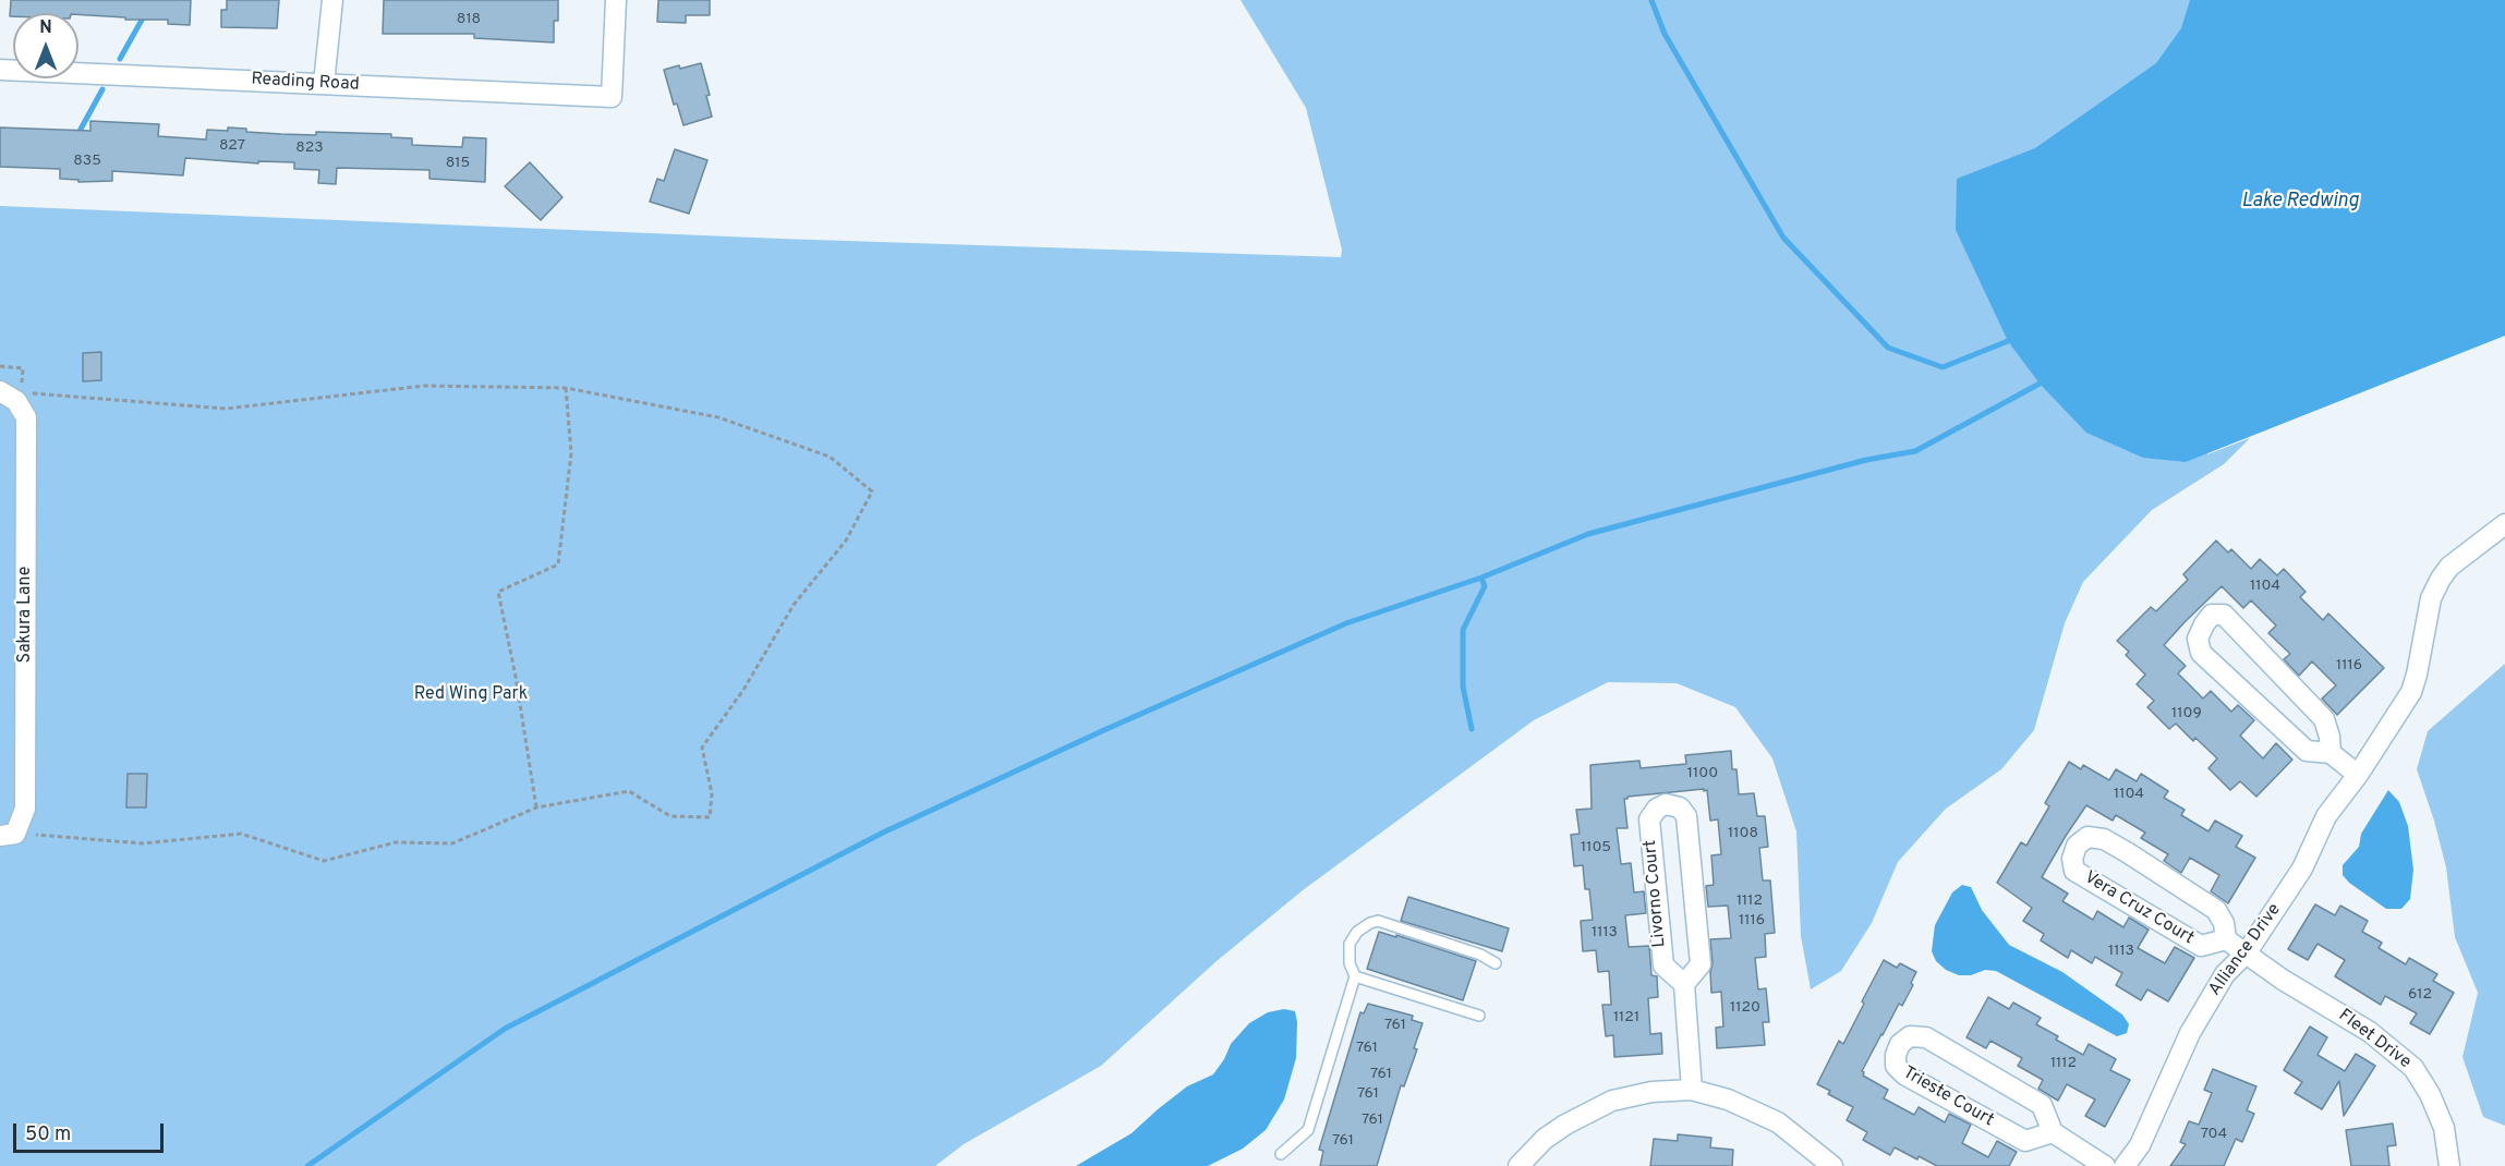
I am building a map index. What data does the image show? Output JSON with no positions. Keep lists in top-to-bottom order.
{
  "streets": {
    "street": [
      "Reading Road",
      "Sakura Lane",
      "Livorno Court",
      "Vera Cruz Court",
      "Alliance Drive",
      "Fleet Drive",
      "Trieste Court"
    ]
  },
  "crossings": [
    ["Alliance Drive", "Fleet Drive"]
  ],
  "water": ["Lake Redwing"],
  "parks": ["Red Wing Park"],
  "house_numbers": [
    "818",
    "827",
    "823",
    "835",
    "815",
    "1104",
    "1116",
    "1109",
    "1100",
    "1104",
    "1108",
    "1105",
    "1112",
    "1116",
    "1113",
    "1113",
    "612",
    "1120",
    "1121",
    "761",
    "761",
    "1112",
    "761",
    "761",
    "761",
    "704",
    "761"
  ],
  "scale_bar": "50 m",
  "north": "top"
}
